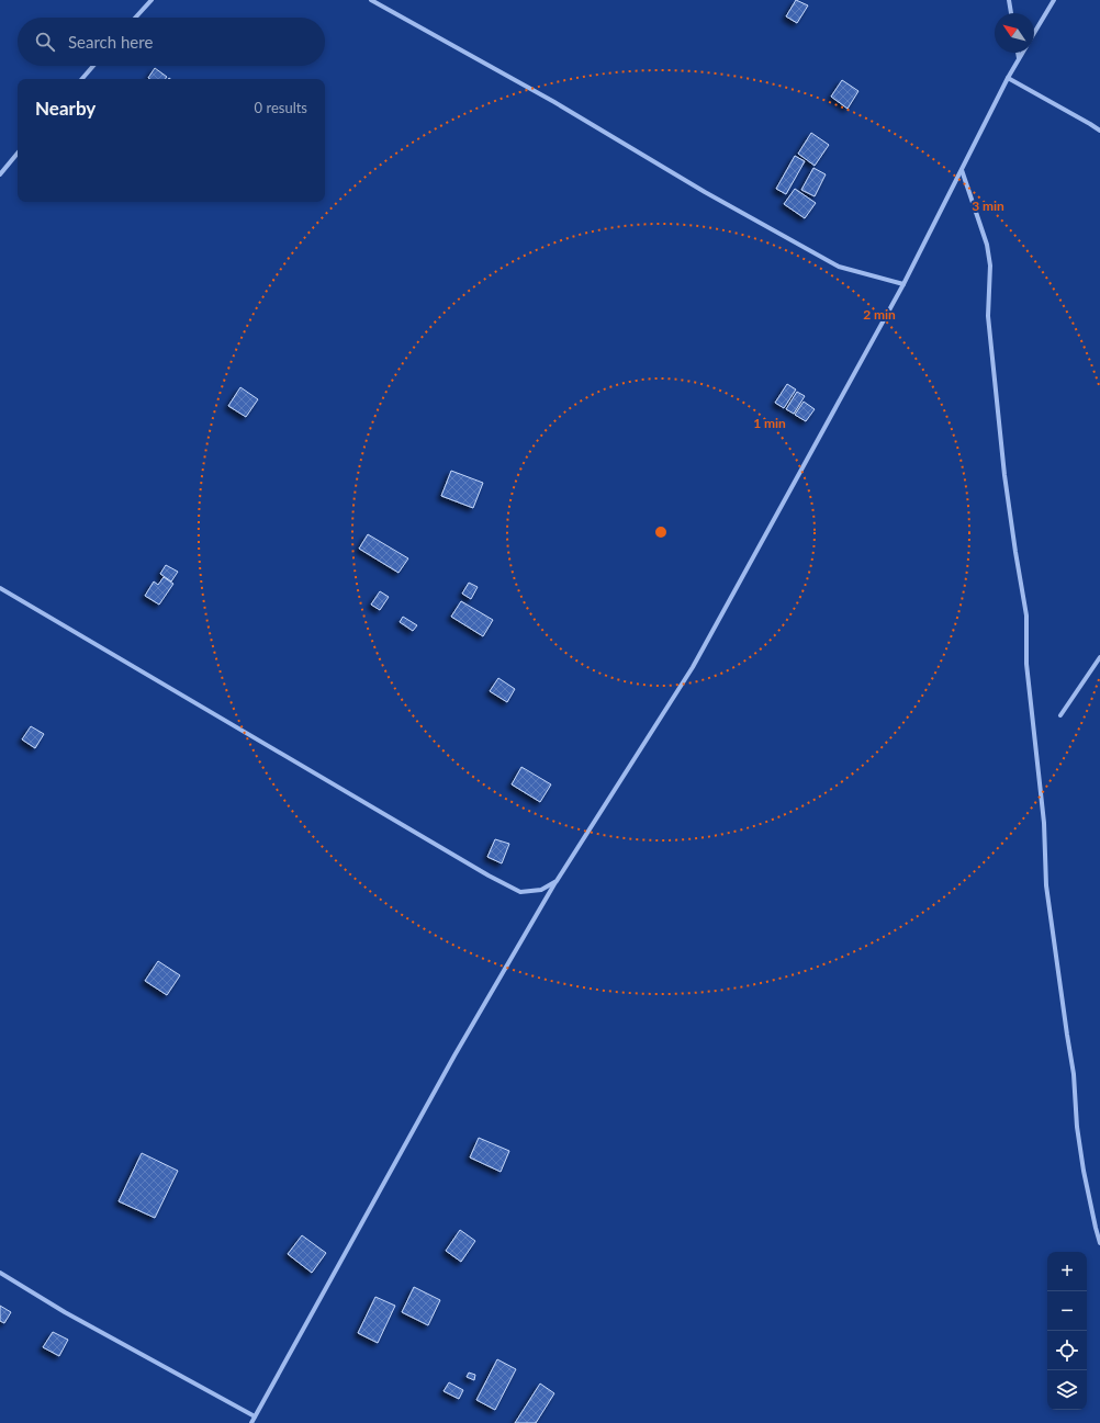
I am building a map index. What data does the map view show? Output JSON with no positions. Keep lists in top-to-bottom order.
{
  "north": "top left",
  "page": {
    "search": "Search here",
    "heading": ["Nearby", "0 results"],
    "map_buttons": ["+", "−"]
  },
  "rings": ["3 min", "2 min", "1 min"]
}
